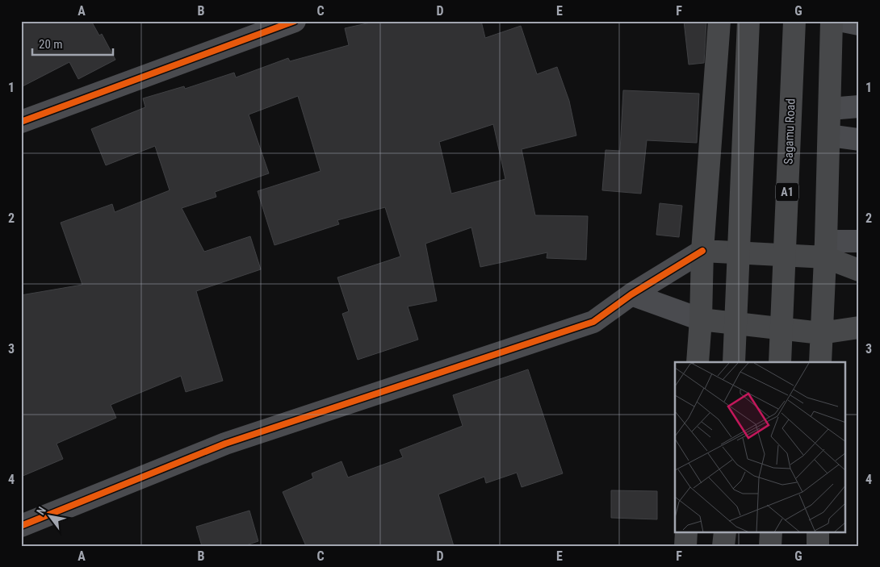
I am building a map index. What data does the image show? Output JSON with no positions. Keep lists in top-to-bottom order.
{
  "streets": {
    "main road": ["Sagamu Road", "A1"]
  },
  "scale_bar": "20 m",
  "north": "top left",
  "grid": {
    "columns": [
      "A",
      "B",
      "C",
      "D",
      "E",
      "F",
      "G"
    ],
    "rows": [
      "1",
      "2",
      "3",
      "4"
    ]
  }
}
